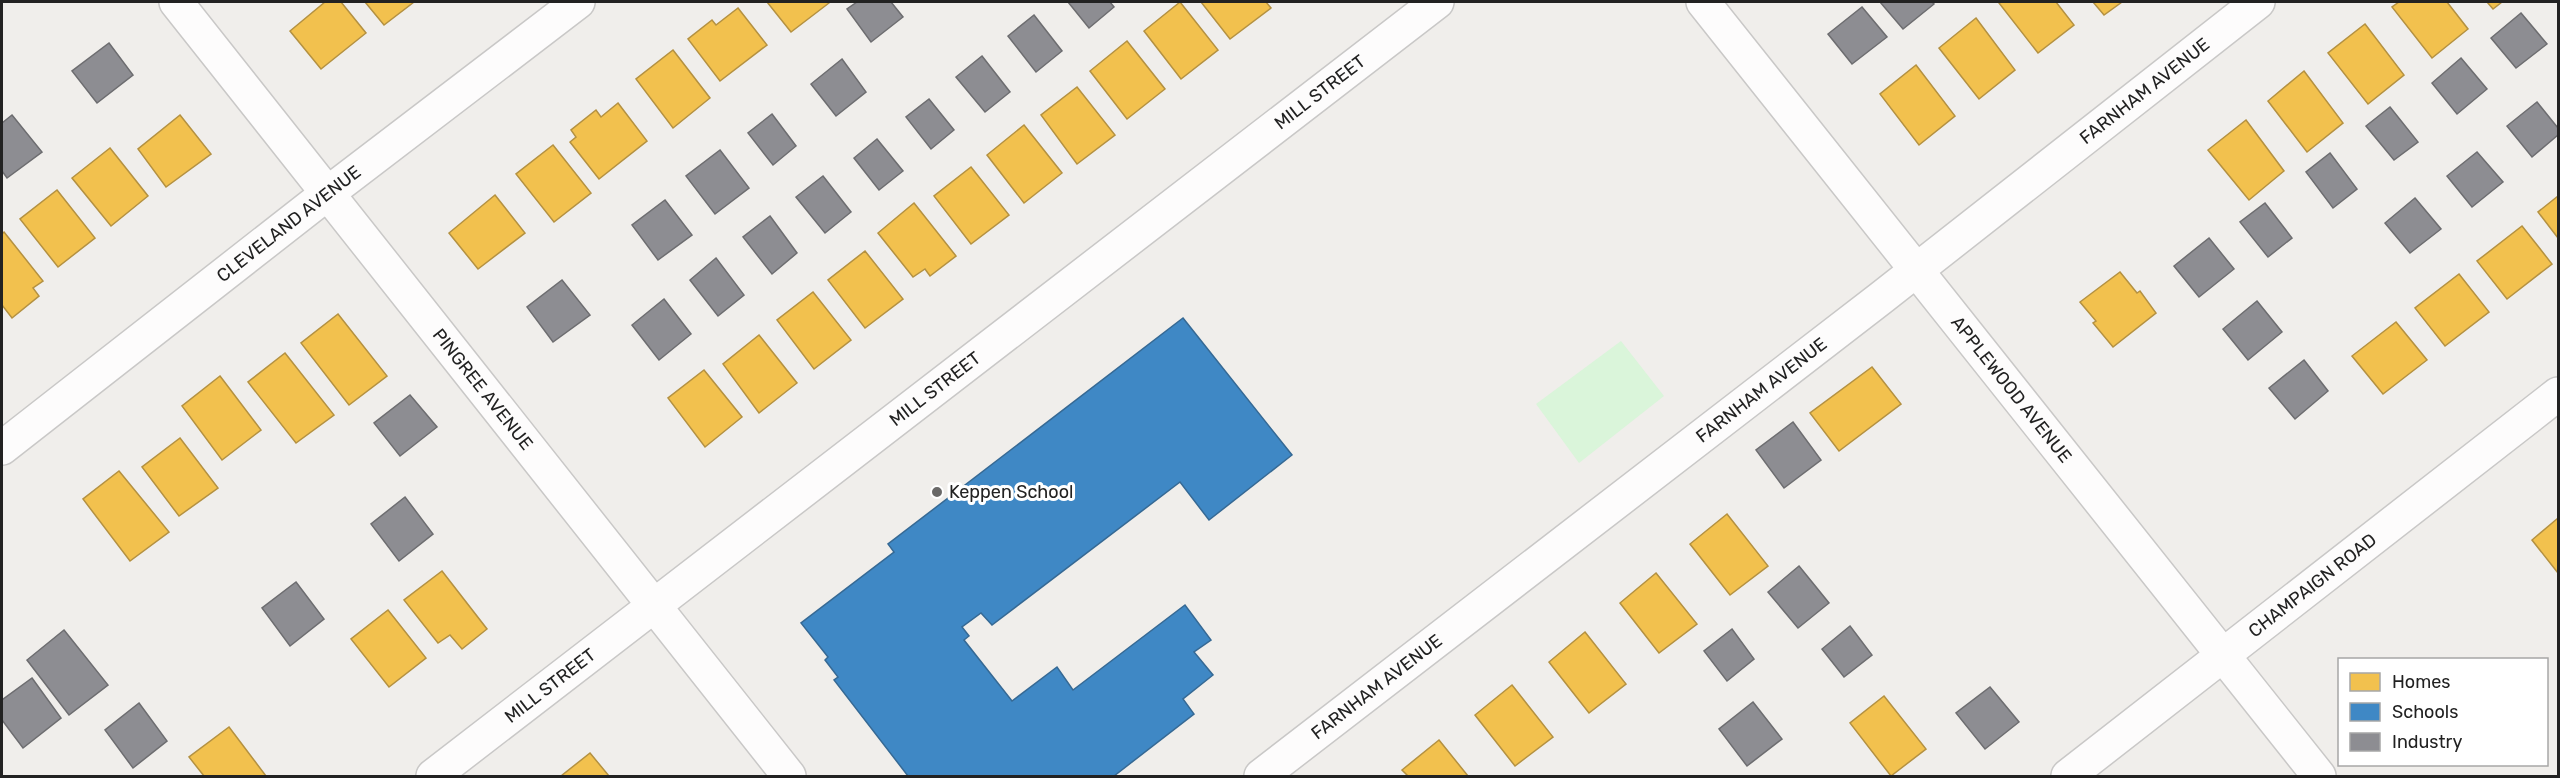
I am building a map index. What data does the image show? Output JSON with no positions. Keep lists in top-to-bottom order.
{
  "streets": {
    "street": [
      "FARNHAM AVENUE",
      "MILL STREET",
      "CLEVELAND AVENUE",
      "PINGREE AVENUE",
      "APPLEWOOD AVENUE",
      "CHAMPAIGN ROAD"
    ]
  },
  "crossings": [
    ["FARNHAM AVENUE", "APPLEWOOD AVENUE"],
    ["MILL STREET", "PINGREE AVENUE"],
    ["CLEVELAND AVENUE", "PINGREE AVENUE"],
    ["APPLEWOOD AVENUE", "CHAMPAIGN ROAD"]
  ],
  "places": ["Keppen School"],
  "legend": ["Homes", "Schools", "Industry"]
}
